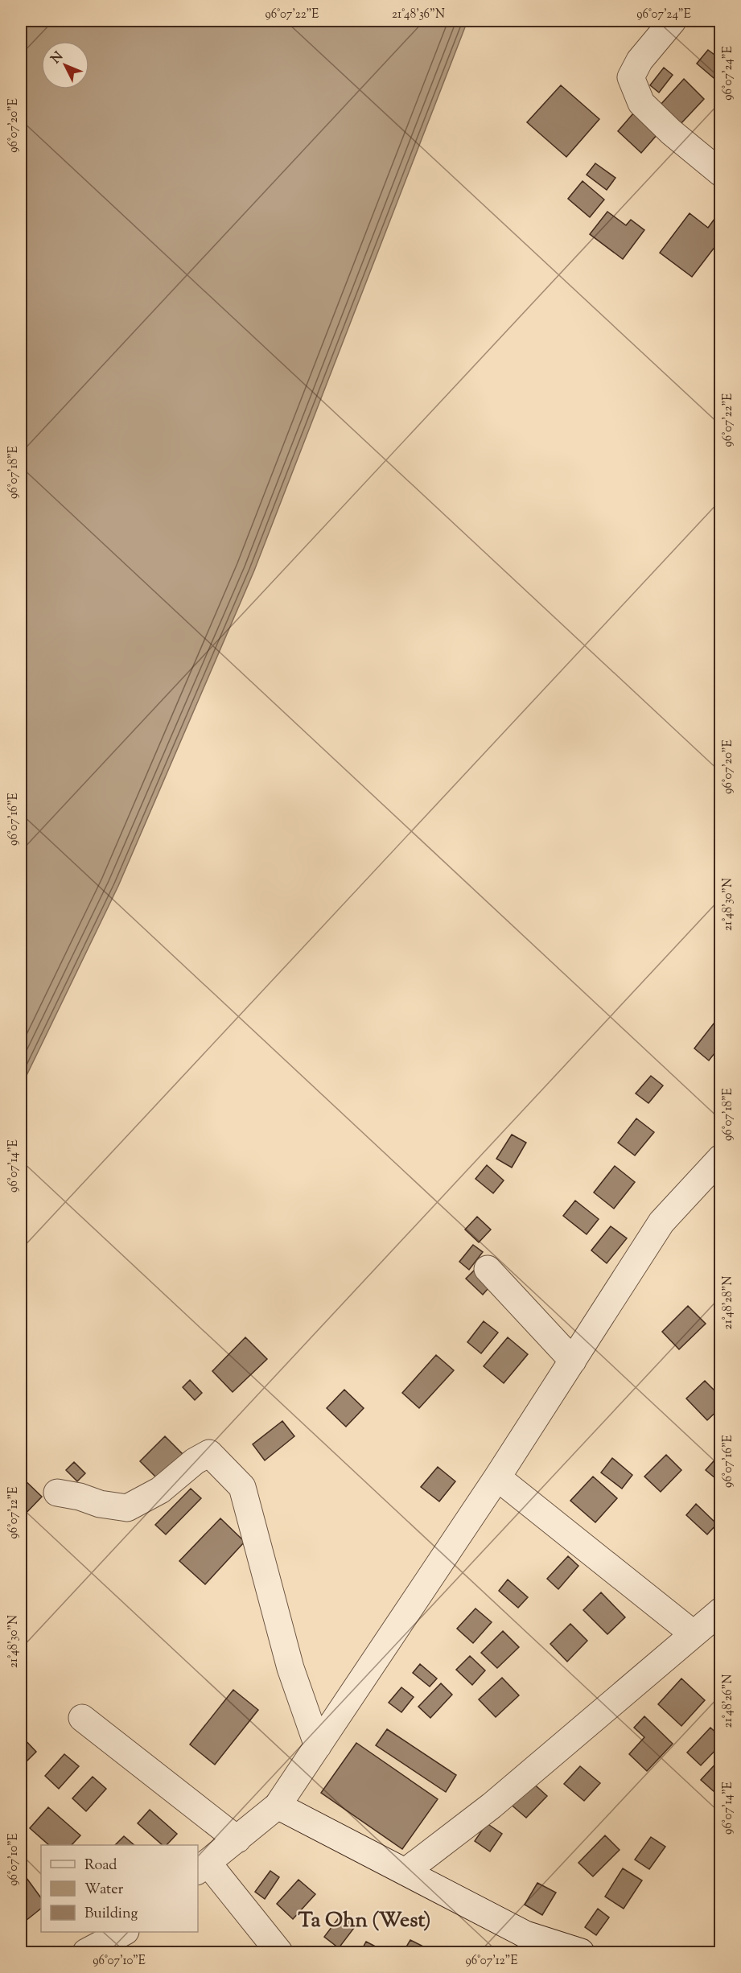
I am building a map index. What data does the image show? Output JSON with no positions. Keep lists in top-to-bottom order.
{
  "districts": ["Ta Ohn (West)"],
  "legend": ["Road", "Water", "Building"],
  "north": "top left",
  "coordinates": [
    "96°07'22\"E",
    "21°48'36\"N",
    "96°07'24\"E",
    "96°07'20\"E",
    "96°07'18\"E",
    "96°07'16\"E",
    "21°48'30\"N",
    "96°07'14\"E",
    "21°48'28\"N",
    "96°07'12\"E",
    "21°48'26\"N",
    "96°07'10\"E"
  ]
}
